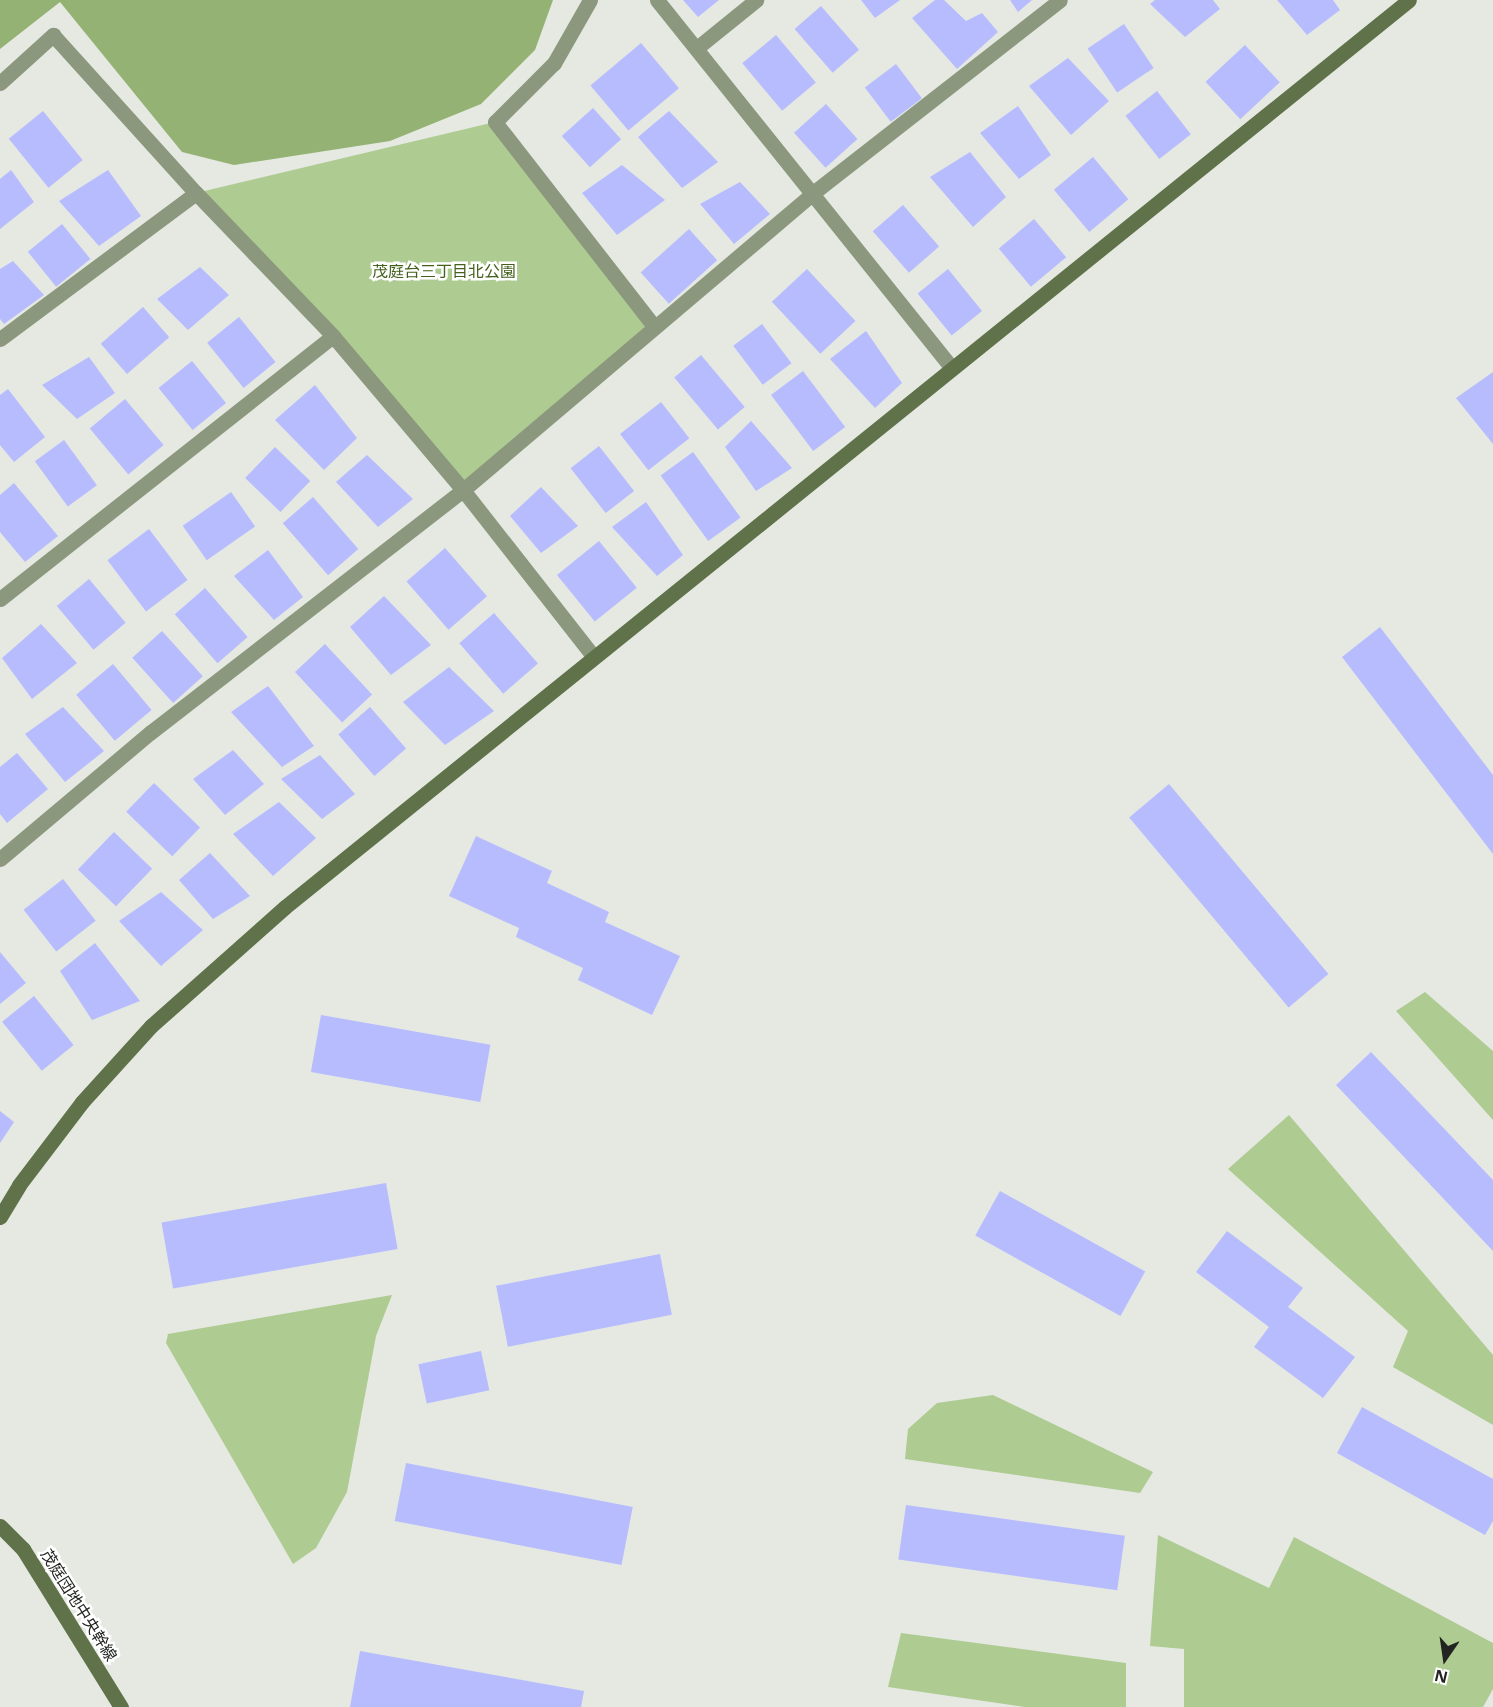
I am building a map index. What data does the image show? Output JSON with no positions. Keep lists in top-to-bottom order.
{
  "streets": {
    "street": ["茂庭団地中央幹線"]
  },
  "parks": ["茂庭台三丁目北公園"],
  "north": "bottom"
}
